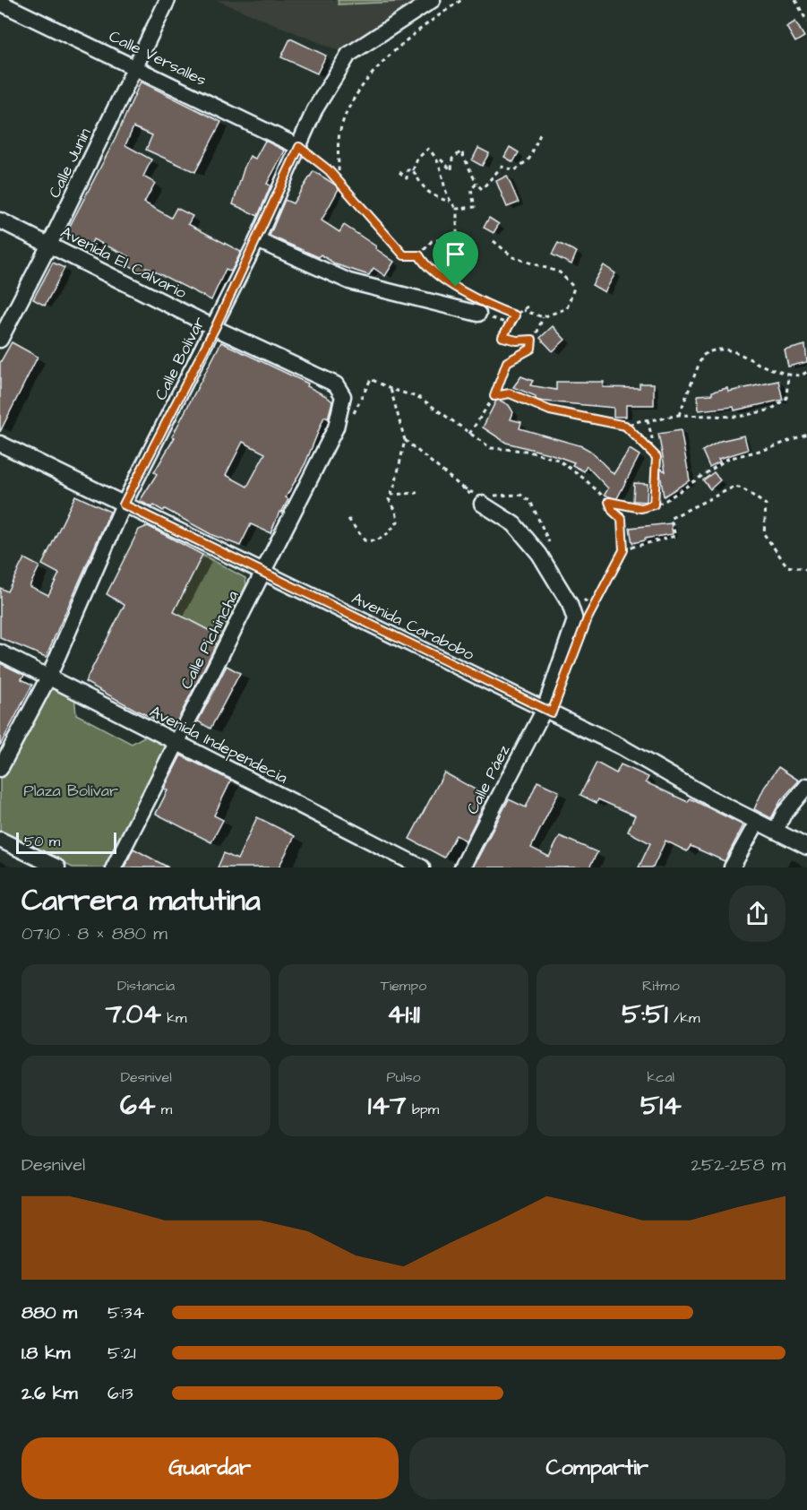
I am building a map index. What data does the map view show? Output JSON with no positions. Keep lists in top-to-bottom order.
{
  "streets": {
    "street": [
      "Calle Versalles",
      "Calle Junin",
      "Avenida El Calvario",
      "Calle Bolívar",
      "Avenida Carabobo",
      "Calle Pichincha",
      "Avenida Independecia",
      "Calle Páez"
    ]
  },
  "crossings": [
    ["Calle Versalles", "Calle Junin"],
    ["Calle Versalles", "Calle Bolívar"],
    ["Calle Junin", "Avenida El Calvario"],
    ["Avenida El Calvario", "Calle Bolívar"],
    ["Avenida El Calvario", "Calle Pichincha"],
    ["Calle Bolívar", "Avenida Carabobo"],
    ["Calle Bolívar", "Avenida Independecia"],
    ["Avenida Carabobo", "Calle Pichincha"],
    ["Avenida Carabobo", "Calle Páez"],
    ["Calle Pichincha", "Avenida Independecia"]
  ],
  "parks": ["Plaza Bolívar"],
  "scale_bar": "50 m",
  "page": {
    "scale": "50 m",
    "heading": ["Carrera matutina", "07:10 · 8 × 880 m"],
    "stats": [
      ["Distancia", "7.04 km"],
      ["Tiempo", "41:11"],
      ["Ritmo", "5:51 /km"],
      ["Desnivel", "64 m"],
      ["Pulso", "147 bpm"],
      ["kcal", "514"]
    ],
    "chart": ["Desnivel", "252–258 m"],
    "list": [
      {
        "name": "880 m",
        "note": "5:34"
      },
      {
        "name": "1.8 km",
        "note": "5:21"
      },
      {
        "name": "2.6 km",
        "note": "6:13"
      }
    ],
    "buttons": ["Guardar", "Compartir"]
  }
}
